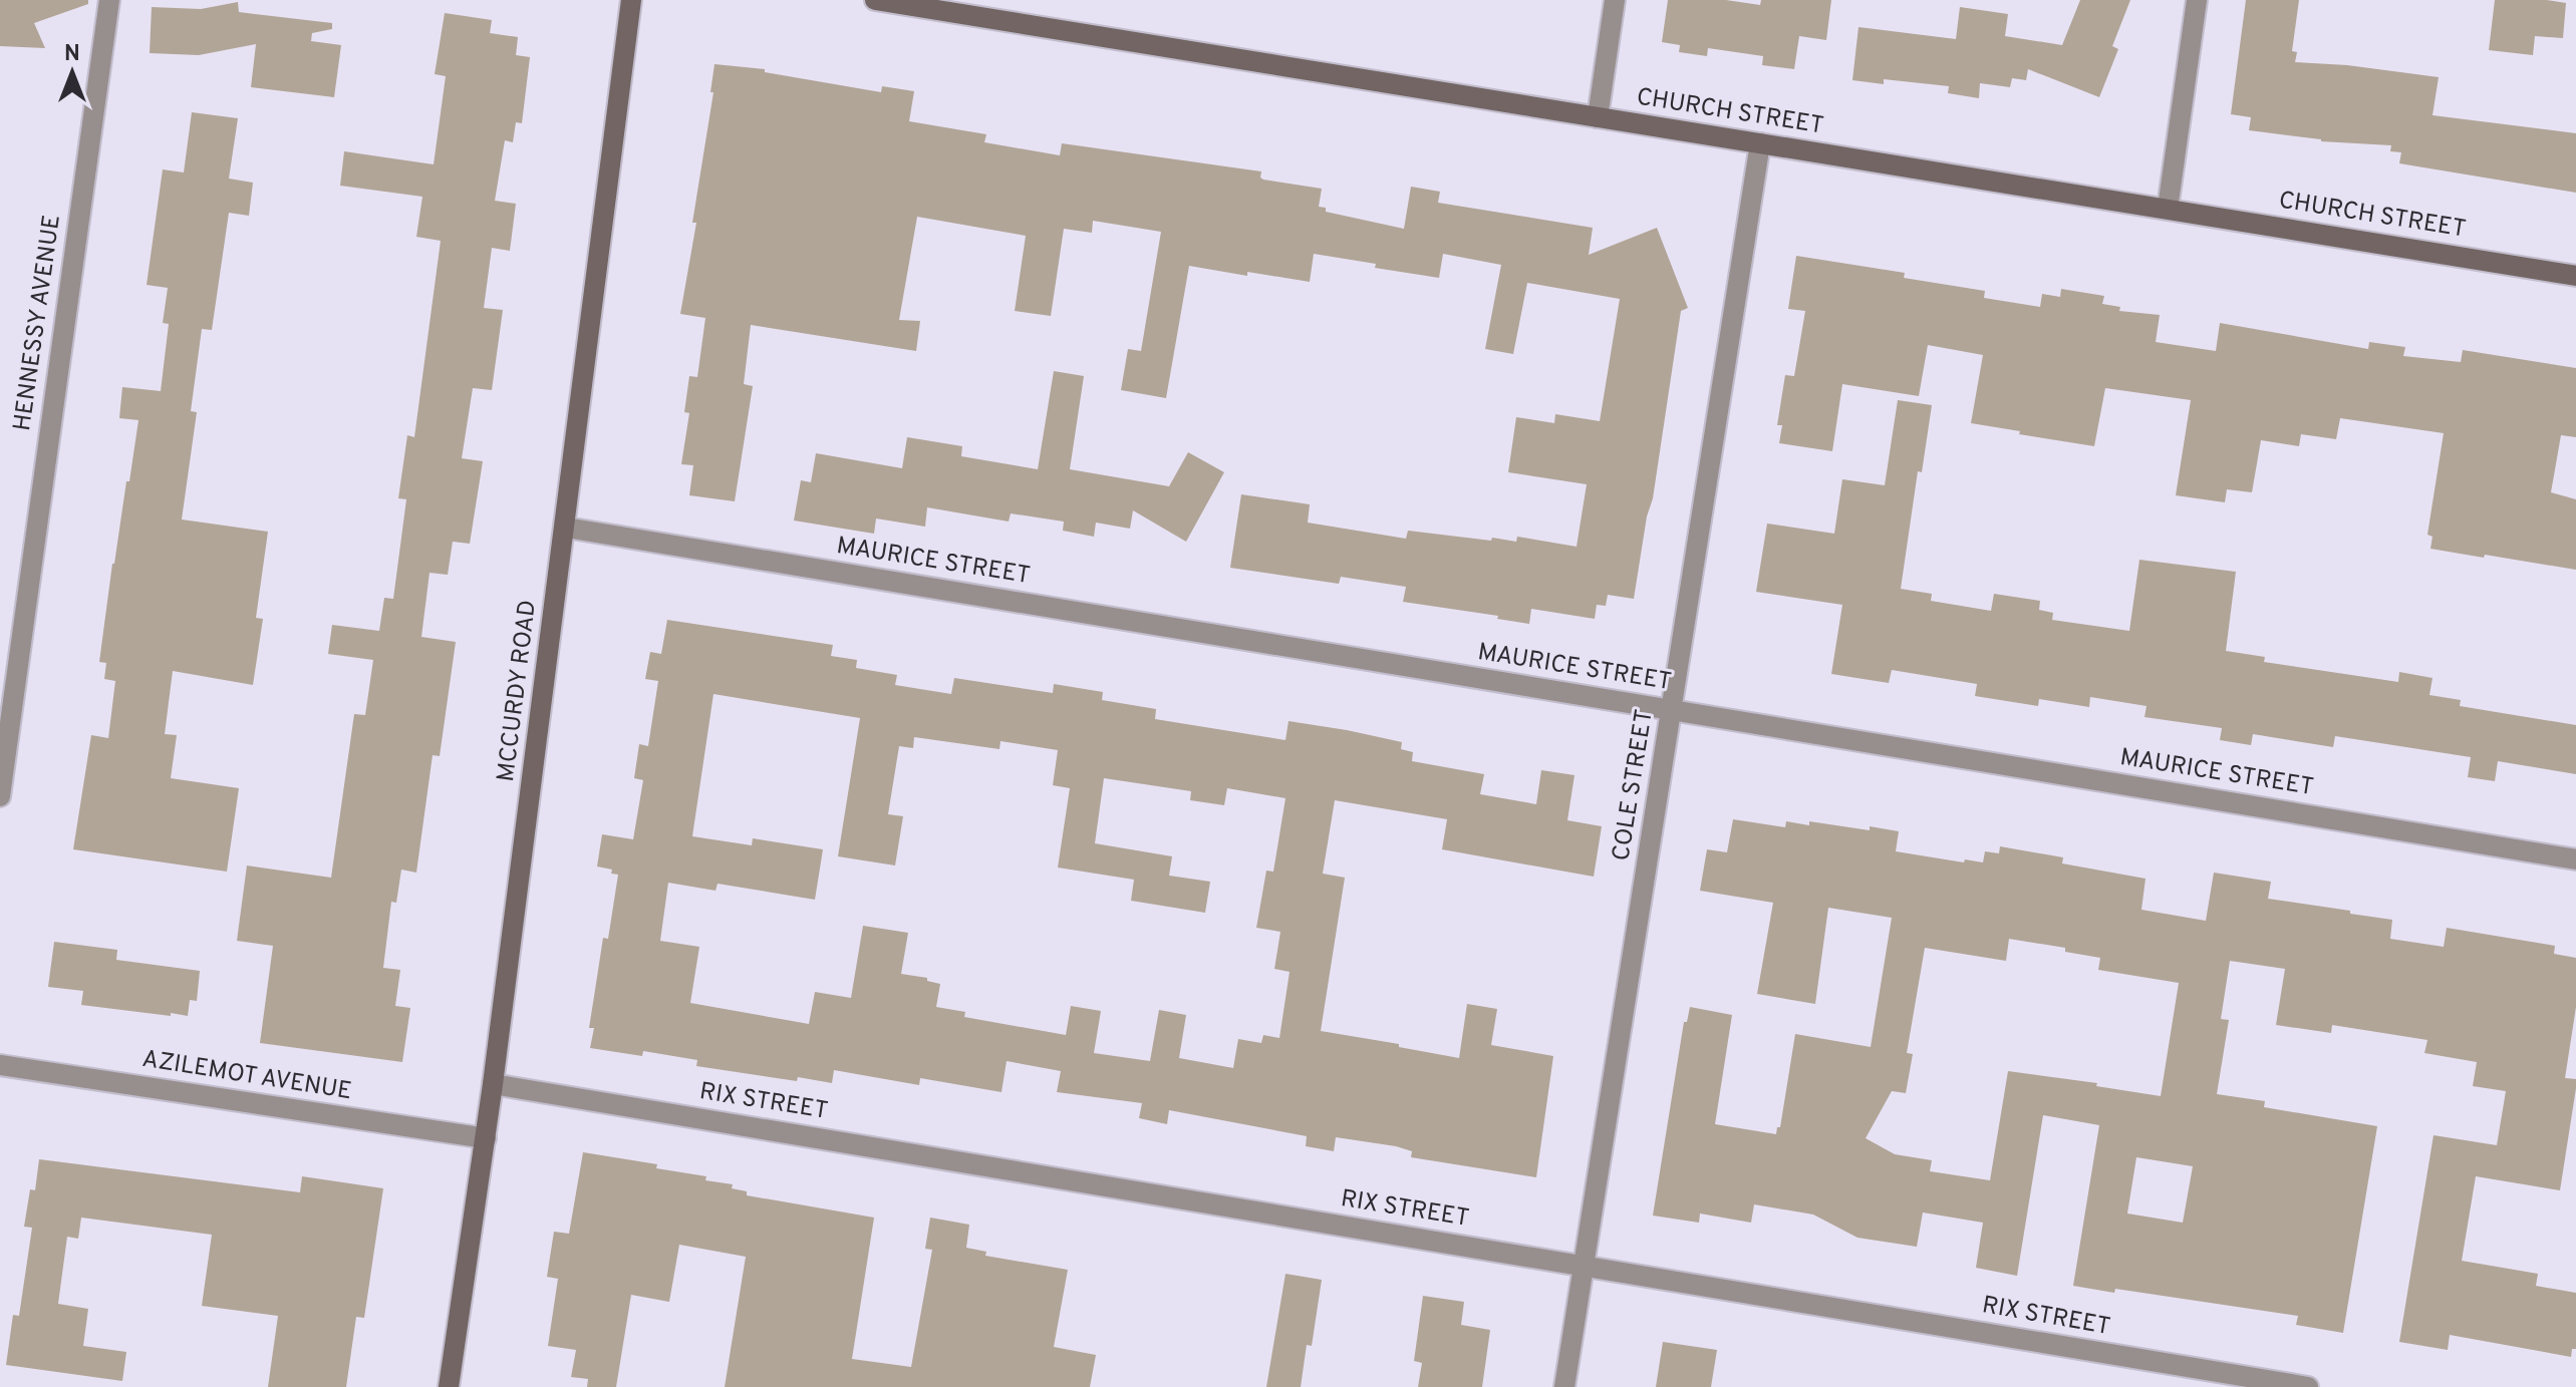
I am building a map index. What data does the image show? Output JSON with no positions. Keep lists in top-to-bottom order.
{
  "streets": {
    "main road": ["CHURCH STREET", "MCCURDY ROAD"],
    "street": [
      "HENNESSY AVENUE",
      "MAURICE STREET",
      "COLE STREET",
      "AZILEMOT AVENUE",
      "RIX STREET"
    ]
  },
  "crossings": [
    ["CHURCH STREET", "COLE STREET"],
    ["MAURICE STREET", "MCCURDY ROAD"],
    ["MAURICE STREET", "COLE STREET"],
    ["MCCURDY ROAD", "AZILEMOT AVENUE"],
    ["MCCURDY ROAD", "RIX STREET"],
    ["COLE STREET", "RIX STREET"]
  ],
  "north": "top"
}
